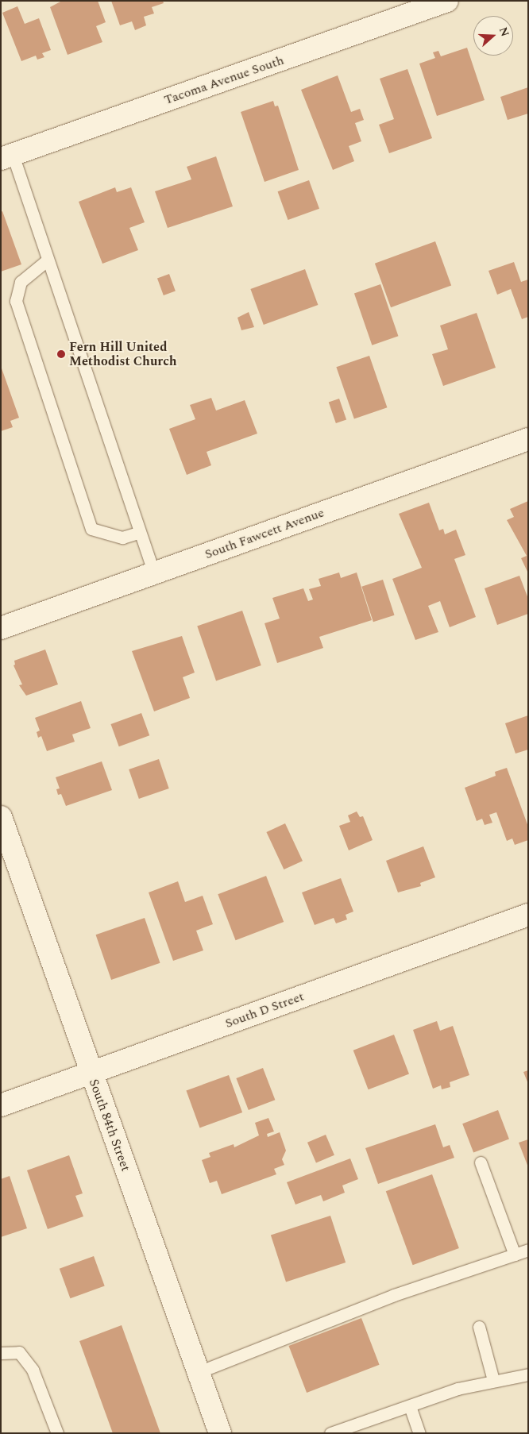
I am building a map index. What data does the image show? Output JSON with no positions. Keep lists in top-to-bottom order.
{
  "streets": {
    "street": [
      "Tacoma Avenue South",
      "South Fawcett Avenue",
      "South D Street",
      "South 84th Street"
    ]
  },
  "crossings": [
    ["South D Street", "South 84th Street"]
  ],
  "places": ["Fern Hill United Methodist Church"],
  "north": "right"
}
